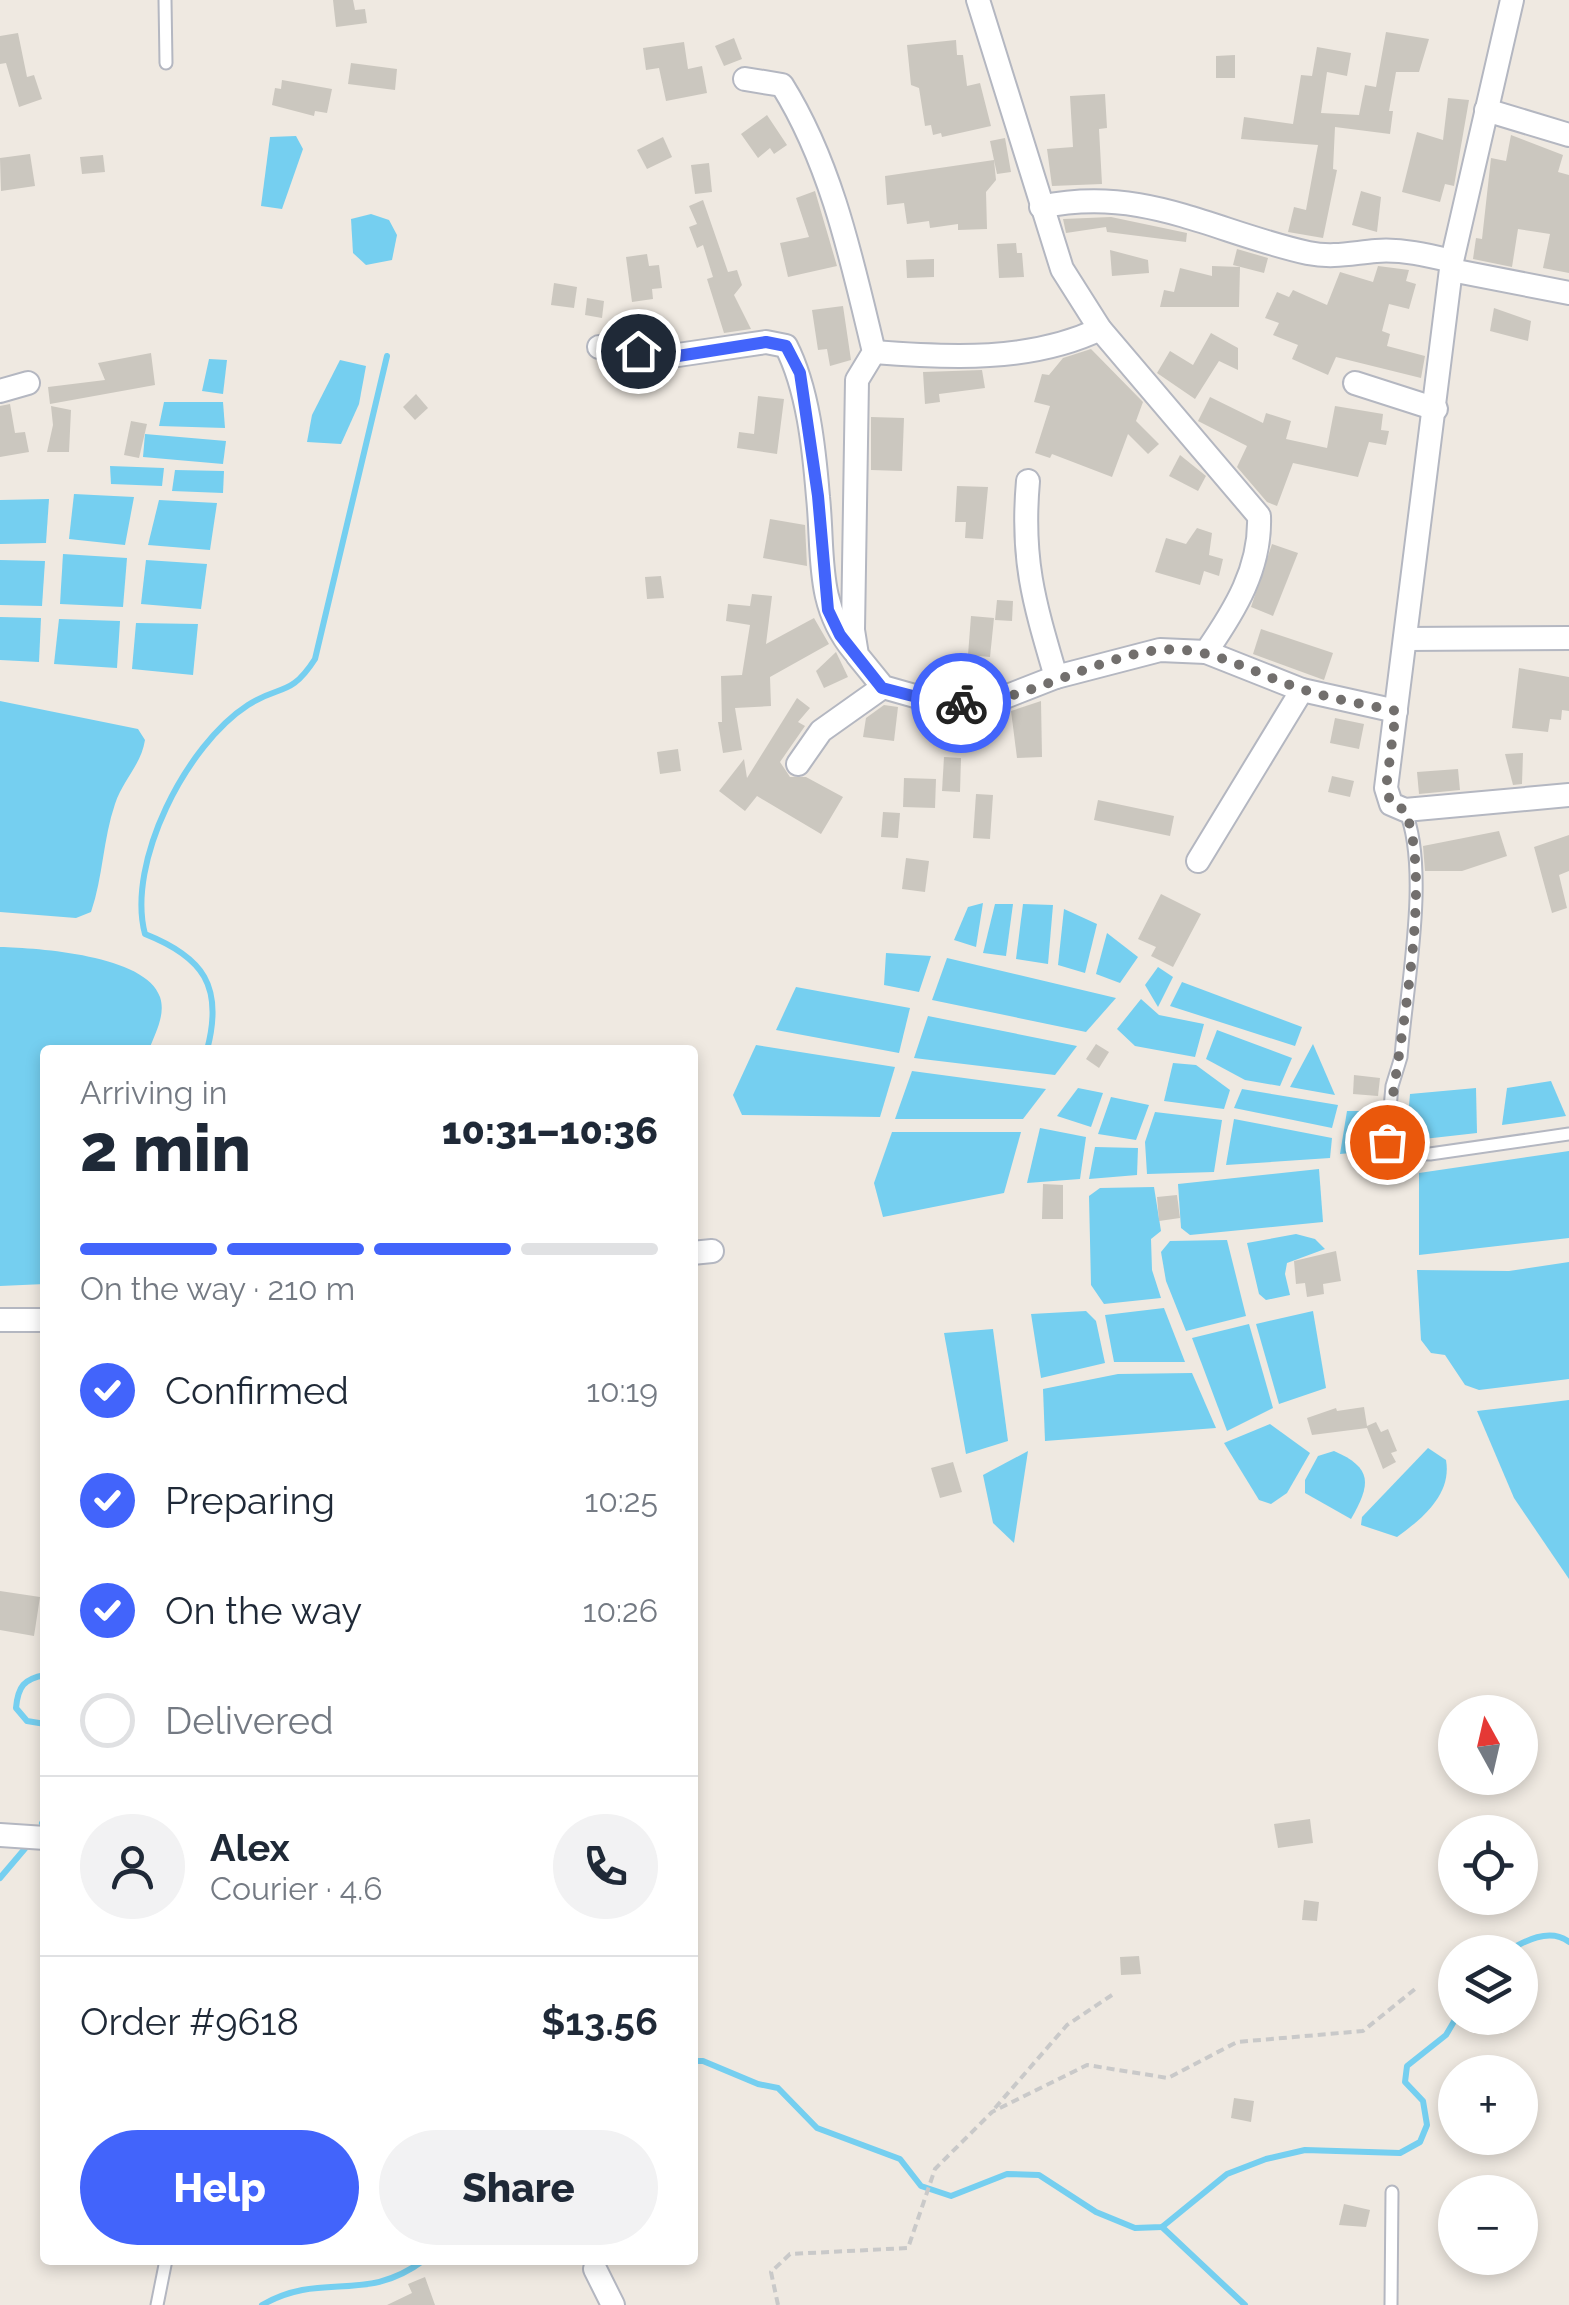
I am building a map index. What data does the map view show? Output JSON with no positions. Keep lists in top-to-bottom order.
{
  "north": "top",
  "page": {
    "heading": ["2 min", "Arriving in", "10:31–10:36"],
    "panel": [
      "Alex",
      "Courier · 4.6",
      "Order #9618",
      "$13.56"
    ],
    "bar": "On the way · 210 m",
    "list": [
      ["Confirmed", "10:19"],
      ["Preparing", "10:25"],
      ["On the way", "10:26"],
      "Delivered"
    ],
    "map_buttons": ["+", "−"],
    "buttons": ["Help", "Share"]
  }
}
